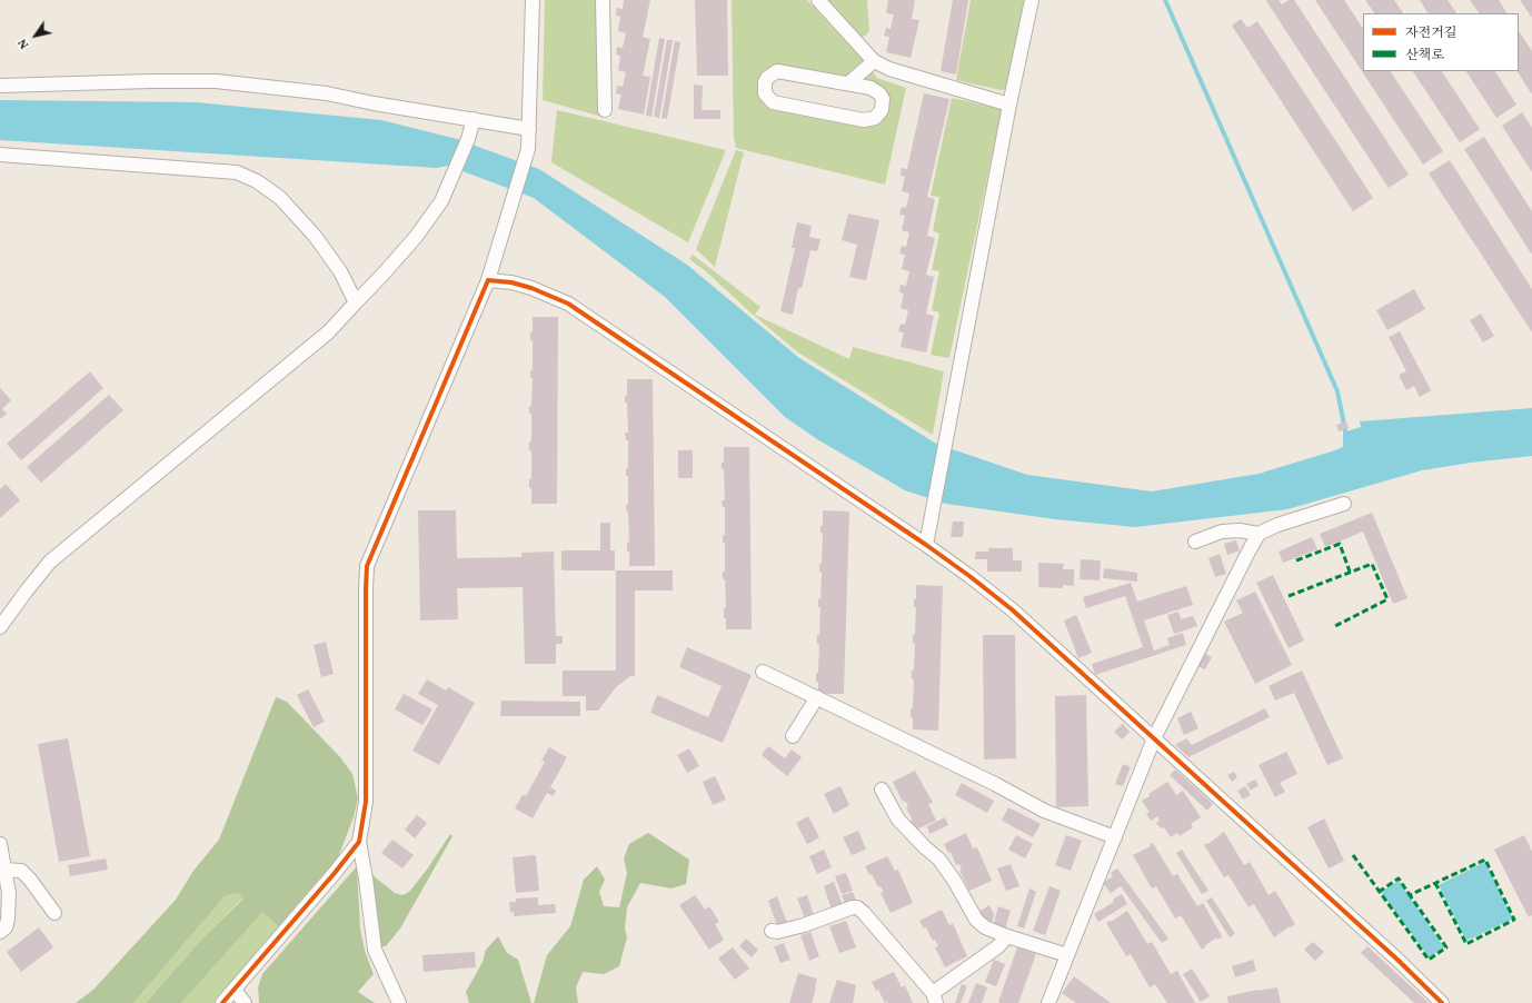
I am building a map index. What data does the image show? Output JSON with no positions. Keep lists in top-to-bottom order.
{
  "legend": ["자전거길", "산책로"],
  "north": "bottom left"
}
